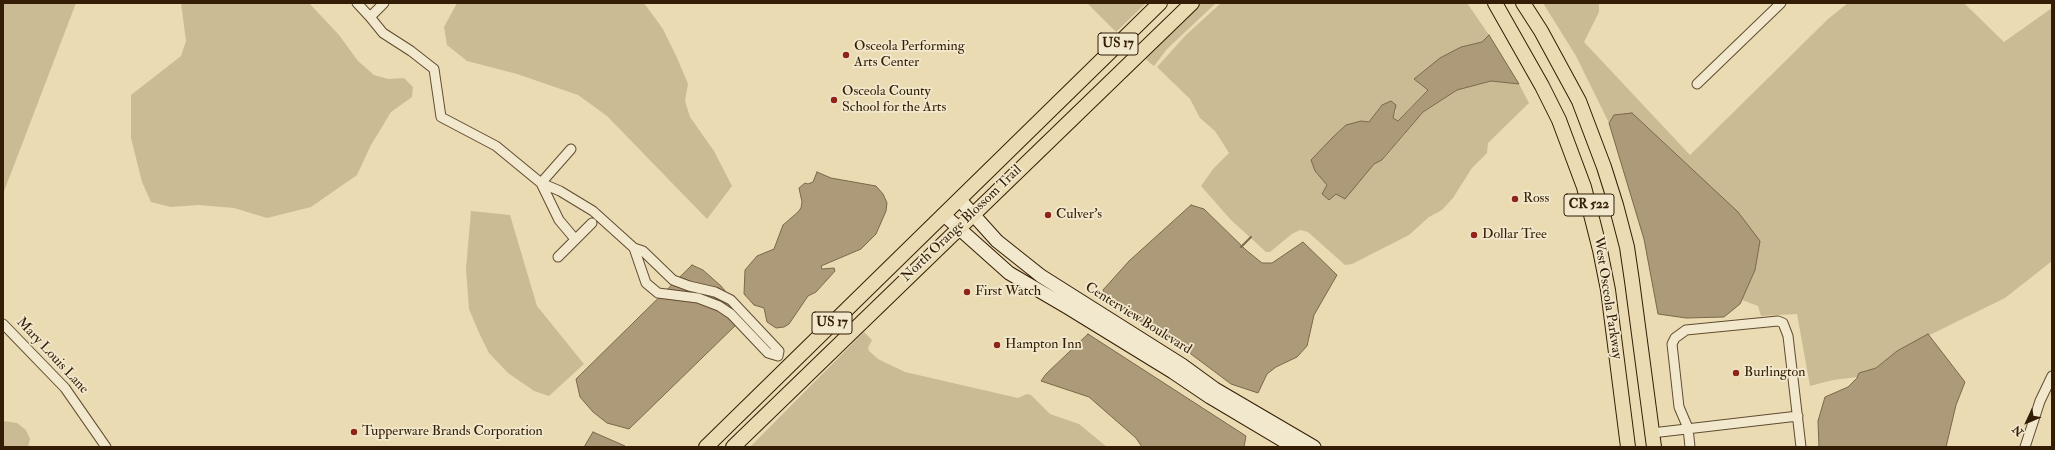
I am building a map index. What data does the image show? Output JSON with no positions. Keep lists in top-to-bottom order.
{
  "streets": {
    "main road": [
      "US 17",
      "CR 522",
      "North Orange Blossom Trail",
      "West Osceola Parkway"
    ],
    "street": ["Centerview Boulevard", "Mary Louis Lane"]
  },
  "crossings": [
    ["North Orange Blossom Trail", "Centerview Boulevard"]
  ],
  "places": [
    "Osceola Performing Arts Center",
    "Osceola County School for the Arts",
    "Ross",
    "Culver's",
    "Dollar Tree",
    "First Watch",
    "Hampton Inn",
    "Burlington",
    "Tupperware Brands Corporation"
  ],
  "north": "bottom left"
}
